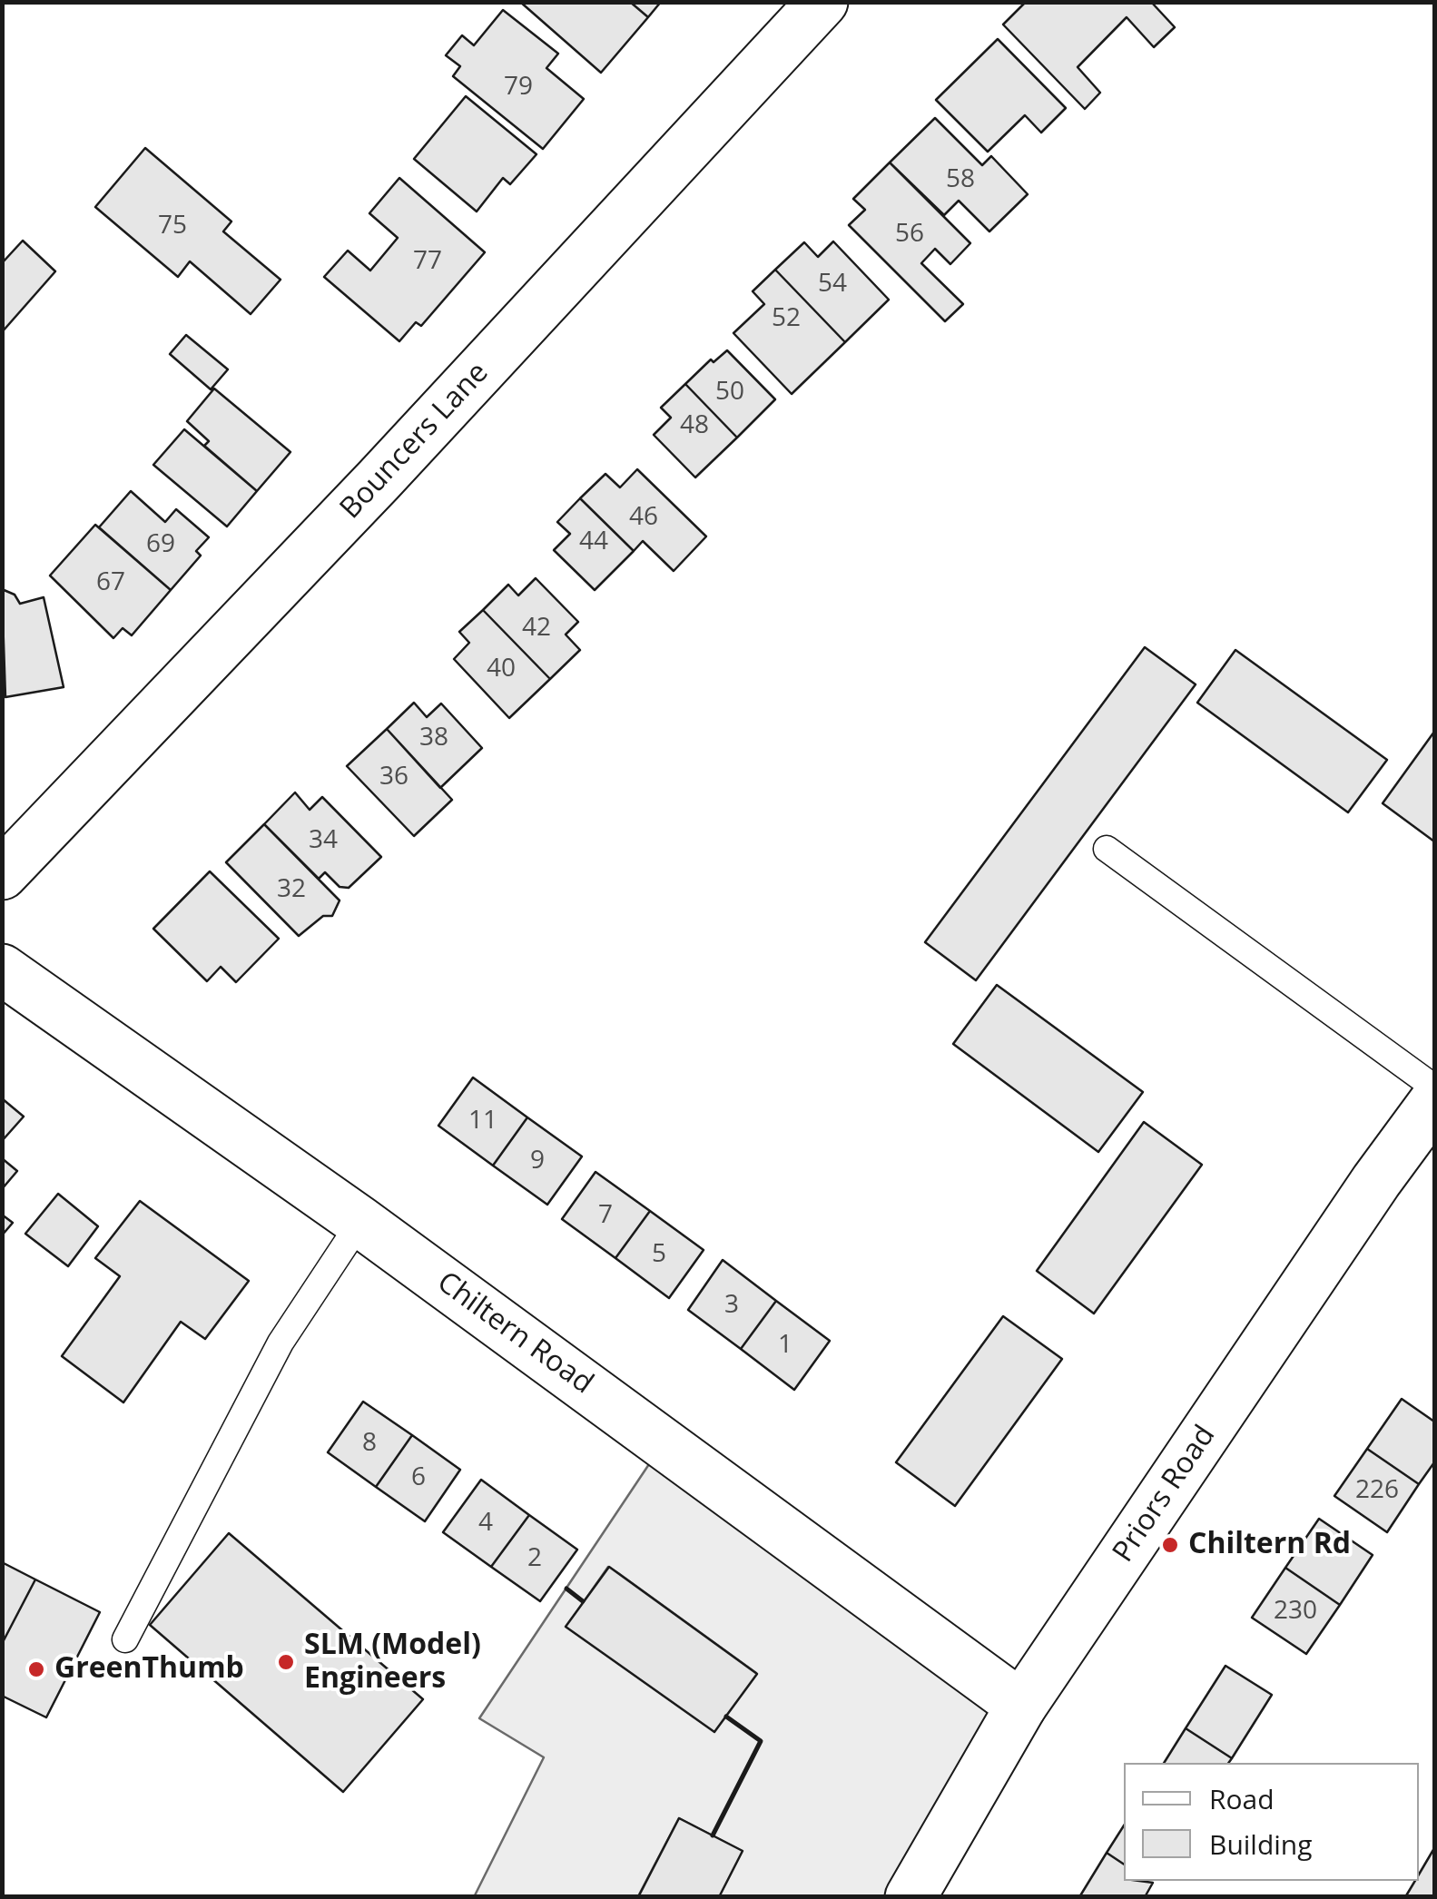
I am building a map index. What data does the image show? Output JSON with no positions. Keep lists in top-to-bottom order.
{
  "streets": {
    "street": ["Bouncers Lane", "Chiltern Road", "Priors Road"]
  },
  "crossings": [
    ["Chiltern Road", "Priors Road"]
  ],
  "places": ["Chiltern Rd", "SLM (Model) Engineers", "GreenThumb"],
  "house_numbers": [
    "79",
    "58",
    "75",
    "56",
    "77",
    "54",
    "52",
    "50",
    "48",
    "46",
    "44",
    "69",
    "67",
    "42",
    "40",
    "38",
    "36",
    "34",
    "32",
    "11",
    "9",
    "7",
    "5",
    "3",
    "1",
    "8",
    "6",
    "226",
    "4",
    "2",
    "230"
  ],
  "legend": ["Road", "Building"]
}
